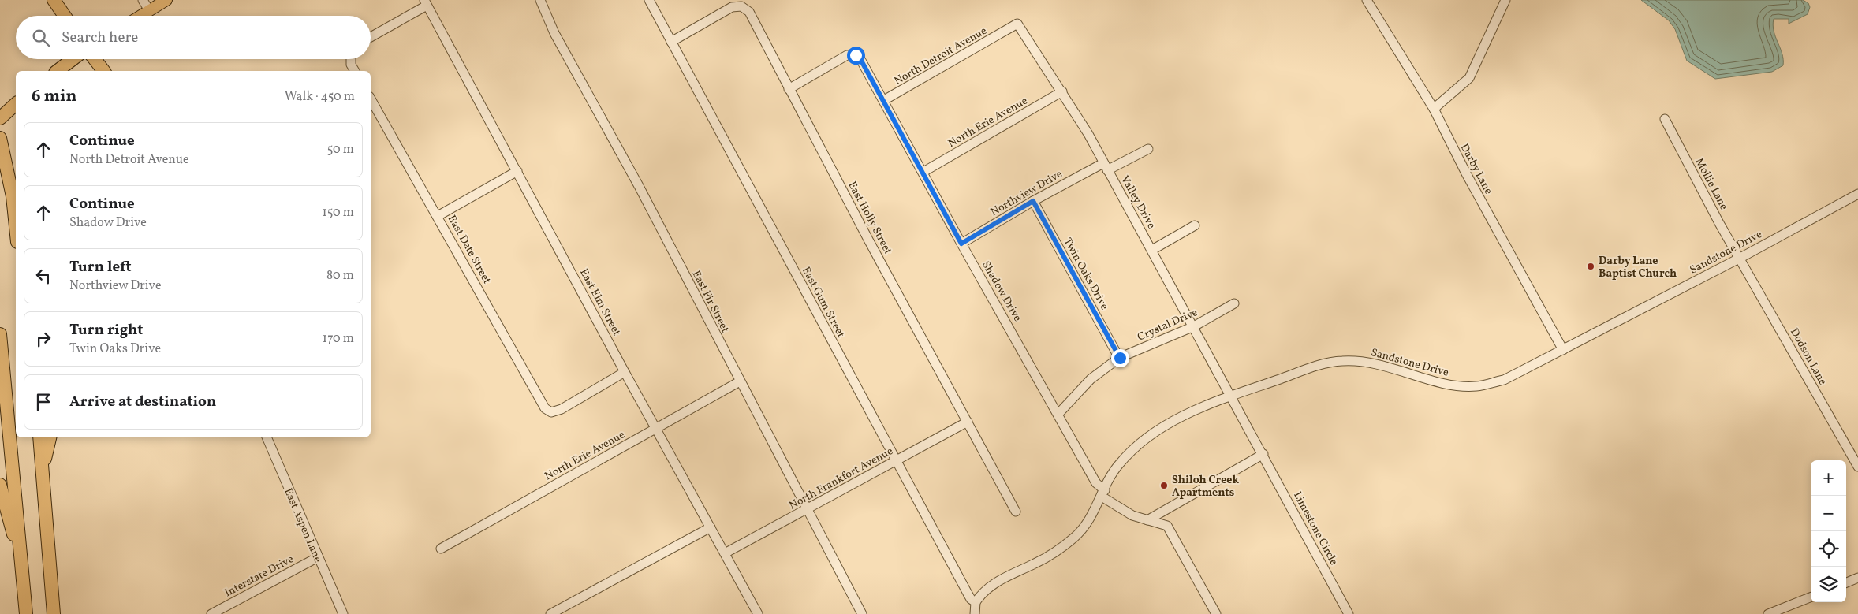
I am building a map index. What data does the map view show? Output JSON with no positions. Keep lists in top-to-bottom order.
{
  "streets": {
    "street": [
      "North Detroit Avenue",
      "North Erie Avenue",
      "Darby Lane",
      "Mollie Lane",
      "Northview Drive",
      "Valley Drive",
      "East Holly Street",
      "East Date Street",
      "Sandstone Drive",
      "Twin Oaks Drive",
      "Shadow Drive",
      "East Fir Street",
      "East Elm Street",
      "East Gum Street",
      "Crystal Drive",
      "Dodson Lane",
      "North Frankfort Avenue",
      "East Aspen Lane",
      "Limestone Circle",
      "Interstate Drive"
    ]
  },
  "crossings": [
    ["North Detroit Avenue", "Valley Drive"],
    ["North Detroit Avenue", "Shadow Drive"],
    ["North Erie Avenue", "Valley Drive"],
    ["North Erie Avenue", "Shadow Drive"],
    ["North Erie Avenue", "East Fir Street"],
    ["North Erie Avenue", "East Elm Street"],
    ["Darby Lane", "Sandstone Drive"],
    ["Mollie Lane", "Sandstone Drive"],
    ["Mollie Lane", "Dodson Lane"],
    ["Northview Drive", "Valley Drive"],
    ["Northview Drive", "Twin Oaks Drive"],
    ["Northview Drive", "Shadow Drive"],
    ["Valley Drive", "Sandstone Drive"],
    ["Valley Drive", "Crystal Drive"],
    ["Valley Drive", "Limestone Circle"],
    ["East Holly Street", "East Gum Street"],
    ["East Holly Street", "North Frankfort Avenue"],
    ["East Date Street", "East Elm Street"],
    ["Sandstone Drive", "Shadow Drive"],
    ["Sandstone Drive", "East Gum Street"],
    ["Sandstone Drive", "Dodson Lane"],
    ["Sandstone Drive", "Limestone Circle"],
    ["Twin Oaks Drive", "Crystal Drive"],
    ["Shadow Drive", "Crystal Drive"],
    ["East Fir Street", "North Frankfort Avenue"],
    ["East Elm Street", "North Frankfort Avenue"],
    ["East Gum Street", "North Frankfort Avenue"],
    ["East Aspen Lane", "Interstate Drive"]
  ],
  "places": ["Darby Lane Baptist Church", "Shiloh Creek Apartments"],
  "page": {
    "search": "Search here",
    "heading": ["6 min", "Walk · 450 m"],
    "list": [
      ["Continue", "North Detroit Avenue", "50 m"],
      ["Continue", "Shadow Drive", "150 m"],
      ["Turn left", "Northview Drive", "80 m"],
      ["Turn right", "Twin Oaks Drive", "170 m"],
      "Arrive at destination"
    ],
    "map_buttons": ["+", "−"]
  }
}
